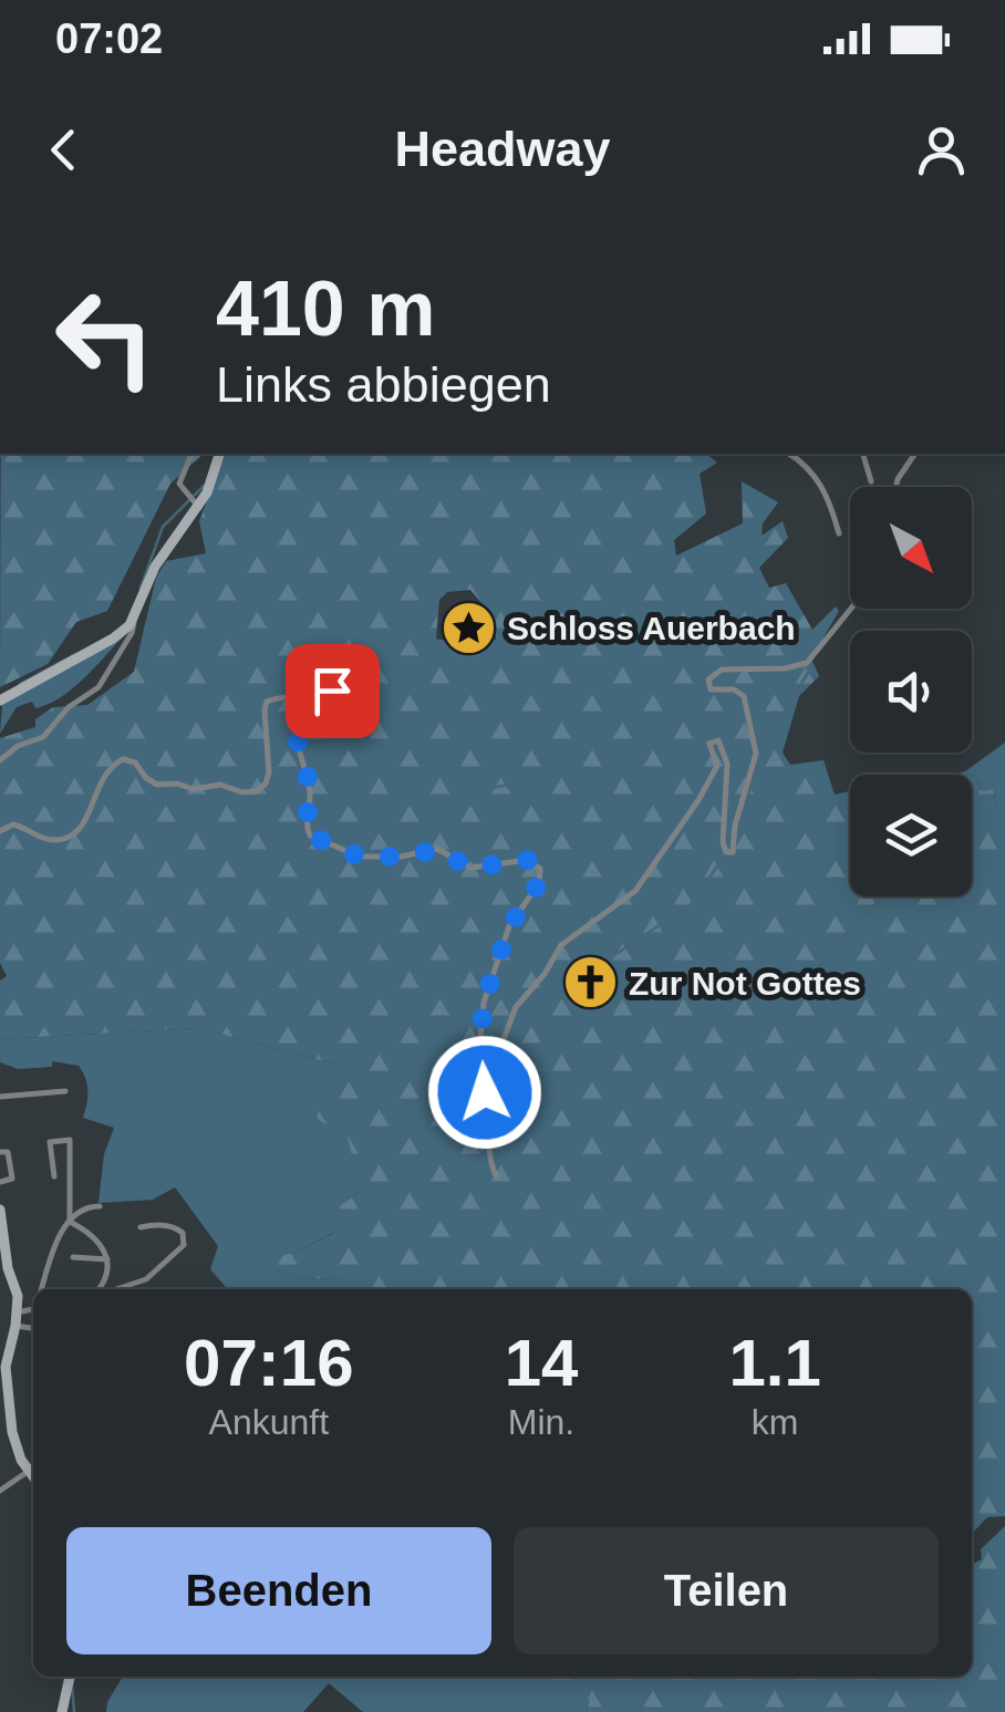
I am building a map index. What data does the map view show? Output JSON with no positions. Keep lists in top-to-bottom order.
{
  "places": {
    "place": ["Schloss Auerbach"],
    "church": ["Zur Not Gottes"]
  },
  "north": "bottom right",
  "page": {
    "status": "07:02",
    "header": "Headway",
    "turn": ["410 m", "Links abbiegen"],
    "eta": [
      "07:16",
      "Ankunft",
      "14",
      "Min.",
      "1.1",
      "km"
    ],
    "buttons": ["Beenden", "Teilen"]
  }
}
